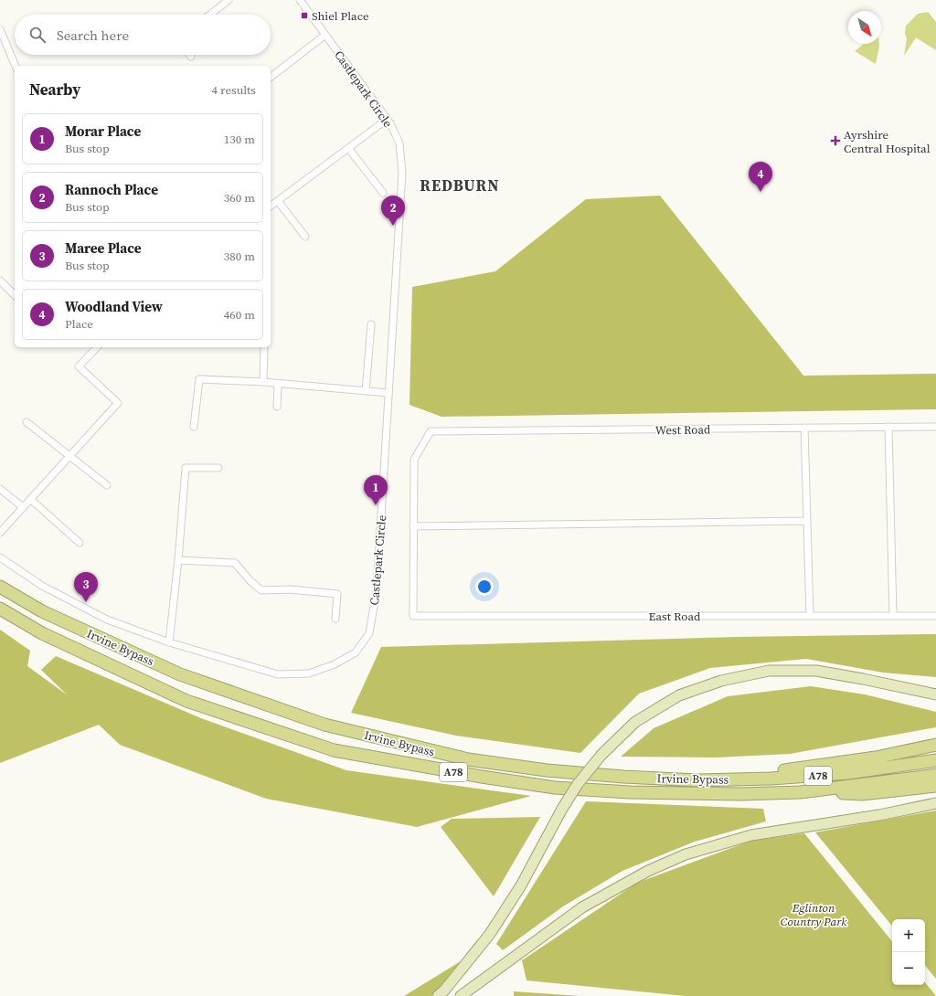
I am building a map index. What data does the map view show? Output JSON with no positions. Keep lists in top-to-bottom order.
{
  "streets": {
    "highway": ["Irvine Bypass", "A78"],
    "street": ["Castlepark Circle", "West Road", "East Road"]
  },
  "crossings": [
    ["West Road", "East Road"]
  ],
  "districts": ["REDBURN"],
  "parks": ["Eglinton Country Park"],
  "places": {
    "transit": ["Shiel Place"],
    "health": ["Ayrshire Central Hospital"]
  },
  "north": "bottom right",
  "page": {
    "search": "Search here",
    "heading": ["Nearby", "4 results"],
    "list": [
      {
        "mark": "1",
        "name": "Morar Place",
        "note": "Bus stop",
        "value": "130 m"
      },
      {
        "mark": "2",
        "name": "Rannoch Place",
        "note": "Bus stop",
        "value": "360 m"
      },
      {
        "mark": "3",
        "name": "Maree Place",
        "note": "Bus stop",
        "value": "380 m"
      },
      {
        "mark": "4",
        "name": "Woodland View",
        "note": "Place",
        "value": "460 m"
      }
    ],
    "pins": [
      "4",
      "2",
      "1",
      "3"
    ],
    "map_buttons": ["+", "−"]
  }
}
